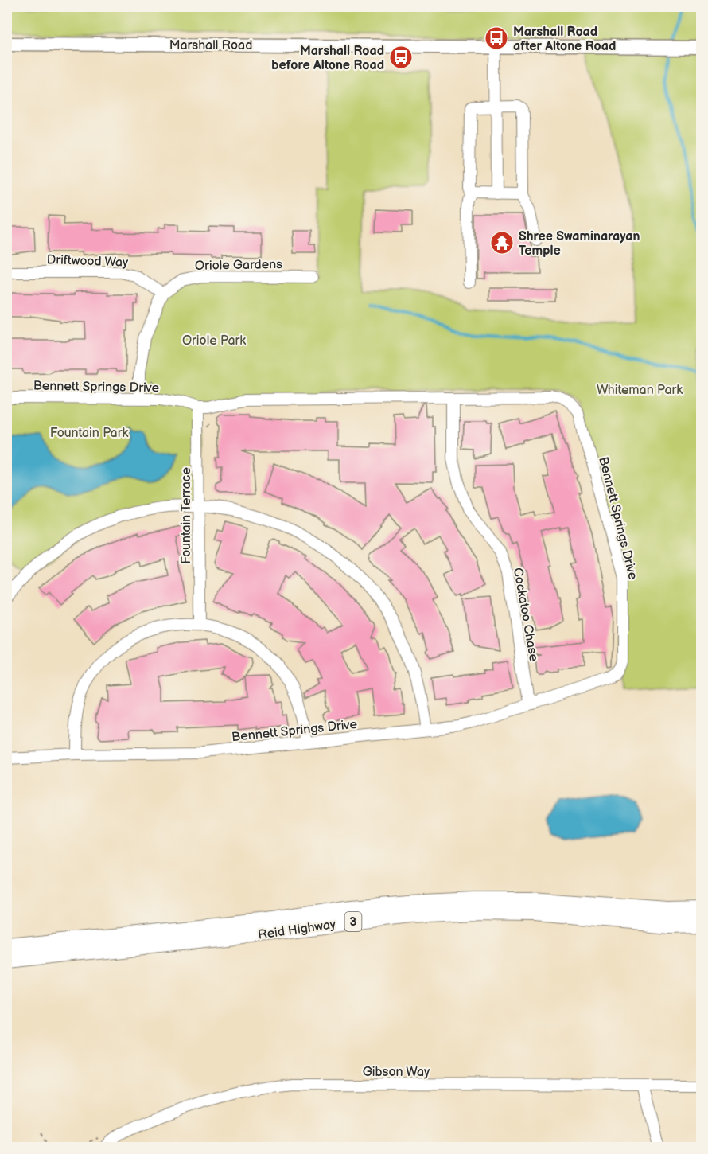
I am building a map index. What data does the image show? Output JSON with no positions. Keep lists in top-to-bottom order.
{
  "streets": {
    "highway": ["3", "Reid Highway"],
    "main road": ["Marshall Road"],
    "street": [
      "Driftwood Way",
      "Oriole Gardens",
      "Bennett Springs Drive",
      "Fountain Terrace",
      "Cockatoo Chase",
      "Gibson Way"
    ]
  },
  "crossings": [
    ["Driftwood Way", "Oriole Gardens"],
    ["Bennett Springs Drive", "Fountain Terrace"],
    ["Bennett Springs Drive", "Cockatoo Chase"]
  ],
  "parks": ["Oriole Park", "Whiteman Park", "Fountain Park"],
  "places": {
    "bus stop": ["Marshall Road after Altone Road", "Marshall Road before Altone Road"],
    "temple": ["Shree Swaminarayan Temple"]
  }
}
